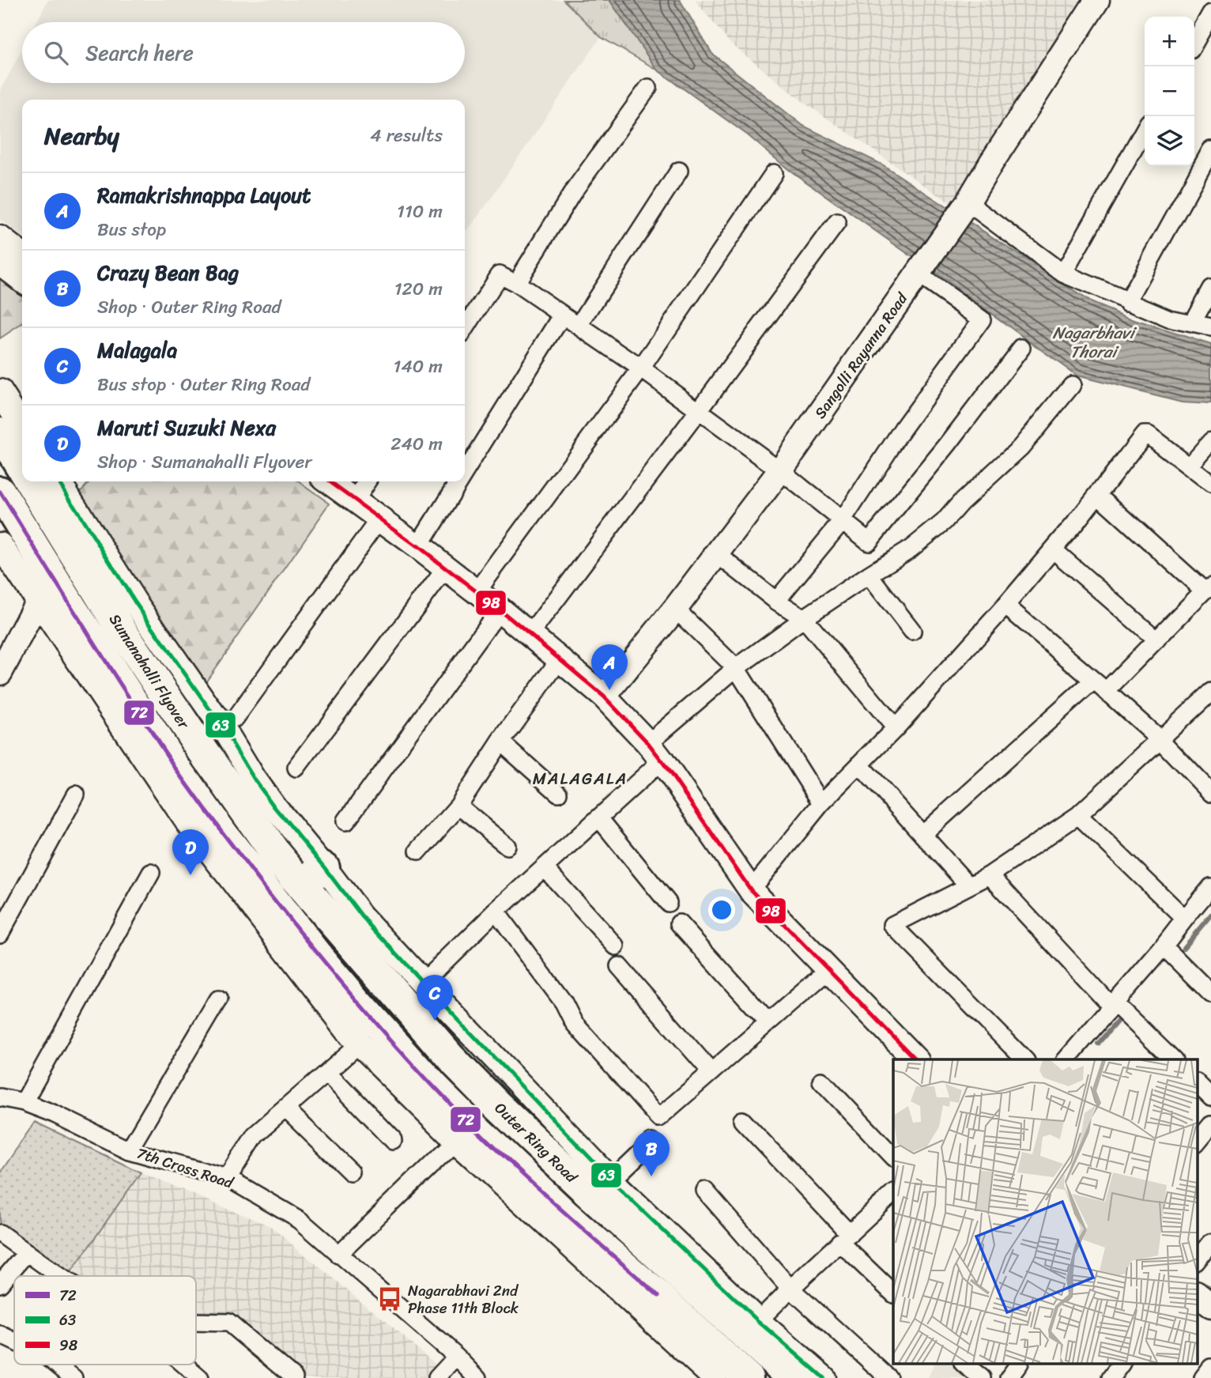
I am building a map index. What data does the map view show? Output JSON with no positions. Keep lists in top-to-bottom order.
{
  "streets": {
    "highway": ["Sumanahalli Flyover", "Outer Ring Road"],
    "street": ["Sangolli Rayanna Road", "7th Cross Road"]
  },
  "crossings": [
    ["Sumanahalli Flyover", "Outer Ring Road"]
  ],
  "districts": ["MALAGALA"],
  "water": ["Nagarbhavi Thorai"],
  "places": {
    "bus stop": ["Nagarabhavi 2nd Phase 11th Block"]
  },
  "lines": ["transit line 63", "transit line 98", "transit line 72"],
  "legend": ["72", "63", "98"],
  "page": {
    "map_buttons": ["+", "−"],
    "search": "Search here",
    "heading": ["Nearby", "4 results"],
    "list": [
      {
        "mark": "A",
        "name": "Ramakrishnappa Layout",
        "note": "Bus stop",
        "value": "110 m"
      },
      {
        "mark": "B",
        "name": "Crazy Bean Bag",
        "note": "Shop · Outer Ring Road",
        "value": "120 m"
      },
      {
        "mark": "C",
        "name": "Malagala",
        "note": "Bus stop · Outer Ring Road",
        "value": "140 m"
      },
      {
        "mark": "D",
        "name": "Maruti Suzuki Nexa",
        "note": "Shop · Sumanahalli Flyover",
        "value": "240 m"
      }
    ],
    "pins": [
      "A",
      "D",
      "C",
      "B"
    ]
  }
}
